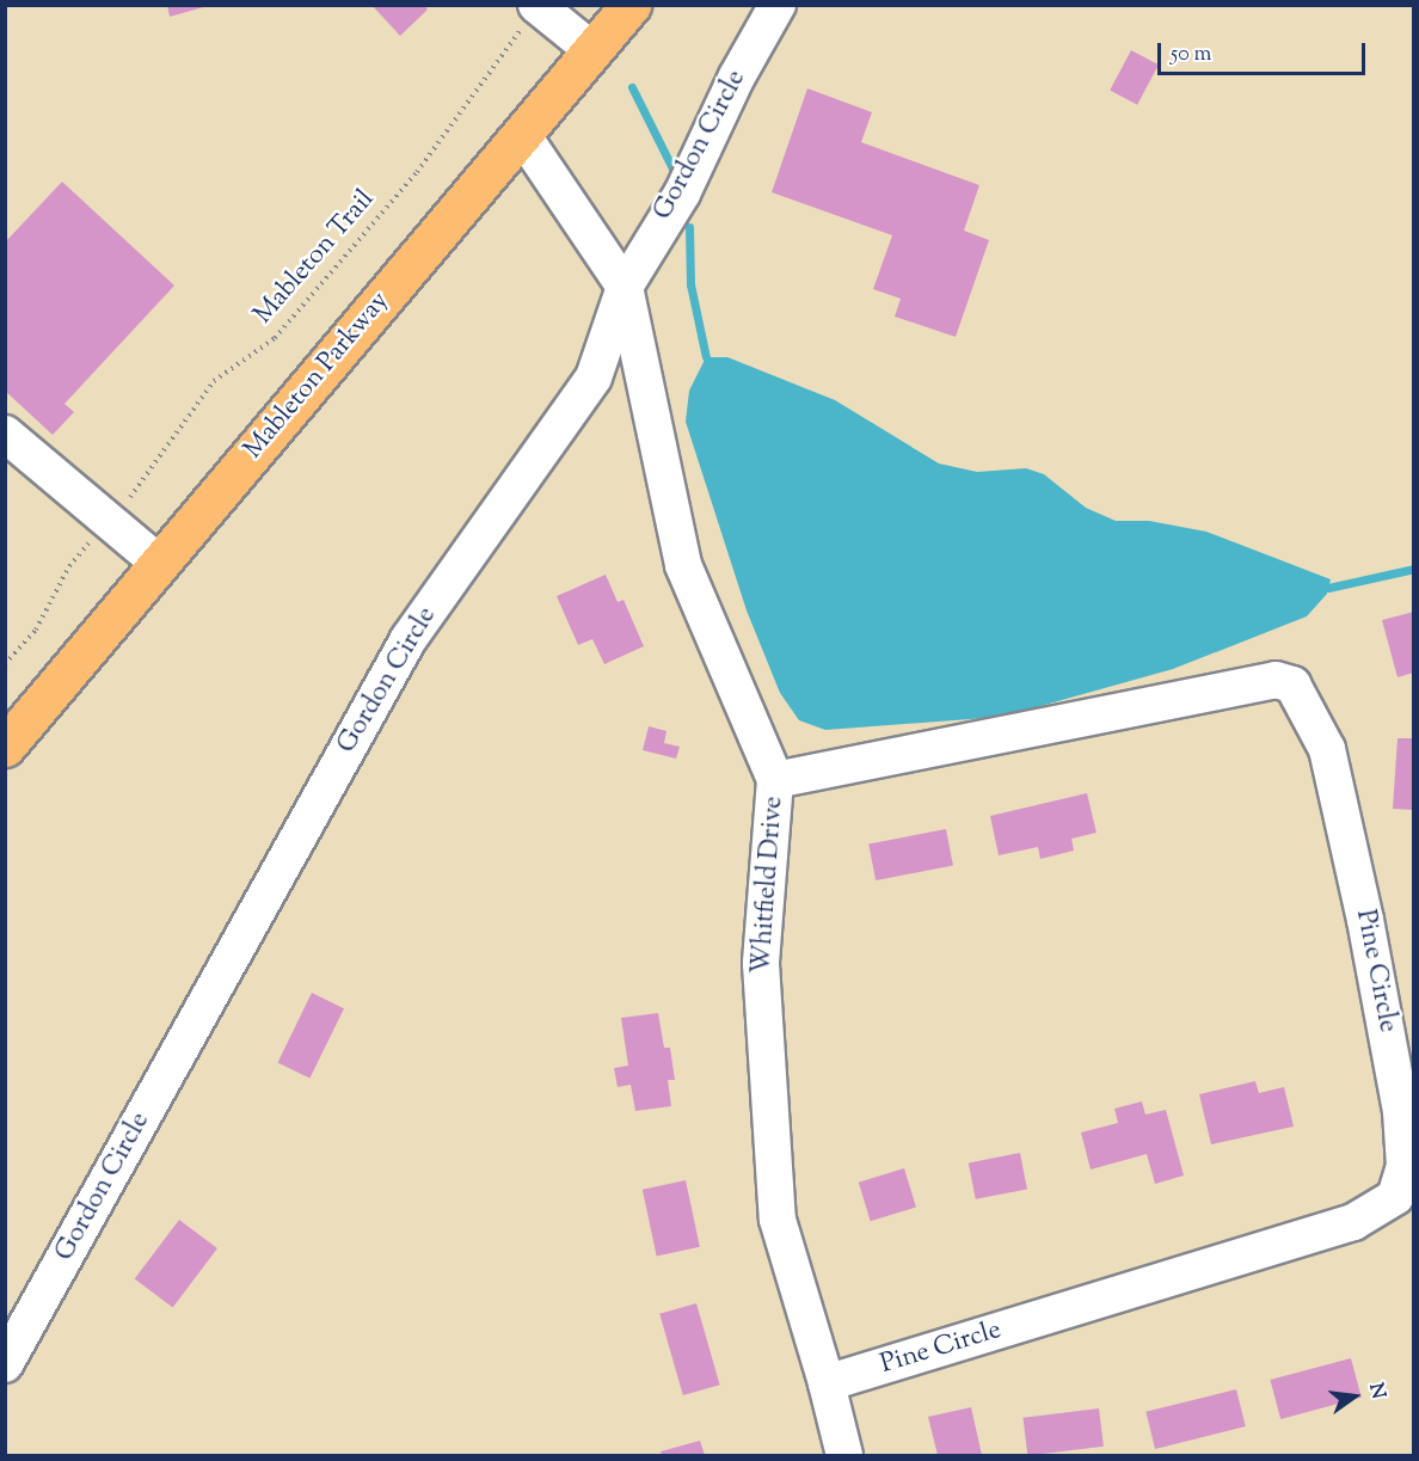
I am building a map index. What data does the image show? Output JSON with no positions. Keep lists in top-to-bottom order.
{
  "streets": {
    "main road": ["Mableton Parkway"],
    "street": ["Gordon Circle", "Whitfield Drive", "Pine Circle"],
    "path": ["Mableton Trail"]
  },
  "crossings": [
    ["Gordon Circle", "Whitfield Drive"],
    ["Whitfield Drive", "Pine Circle"]
  ],
  "scale_bar": "50 m",
  "north": "right"
}
